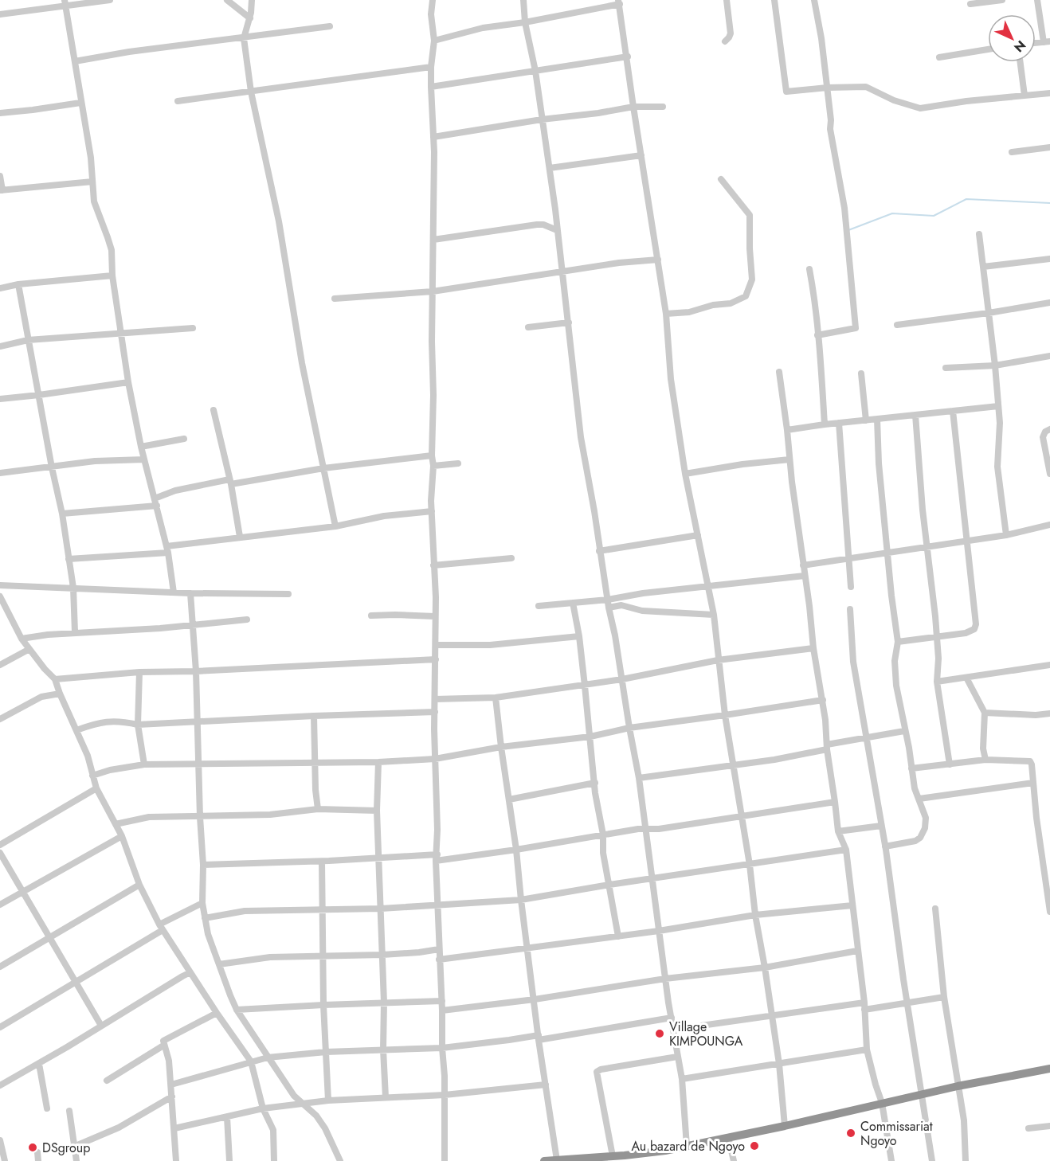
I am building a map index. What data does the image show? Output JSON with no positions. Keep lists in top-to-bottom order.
{
  "places": [
    "Village KIMPOUNGA",
    "Commissariat Ngoyo",
    "Au bazard de Ngoyo",
    "DSgroup"
  ],
  "north": "bottom right"
}
